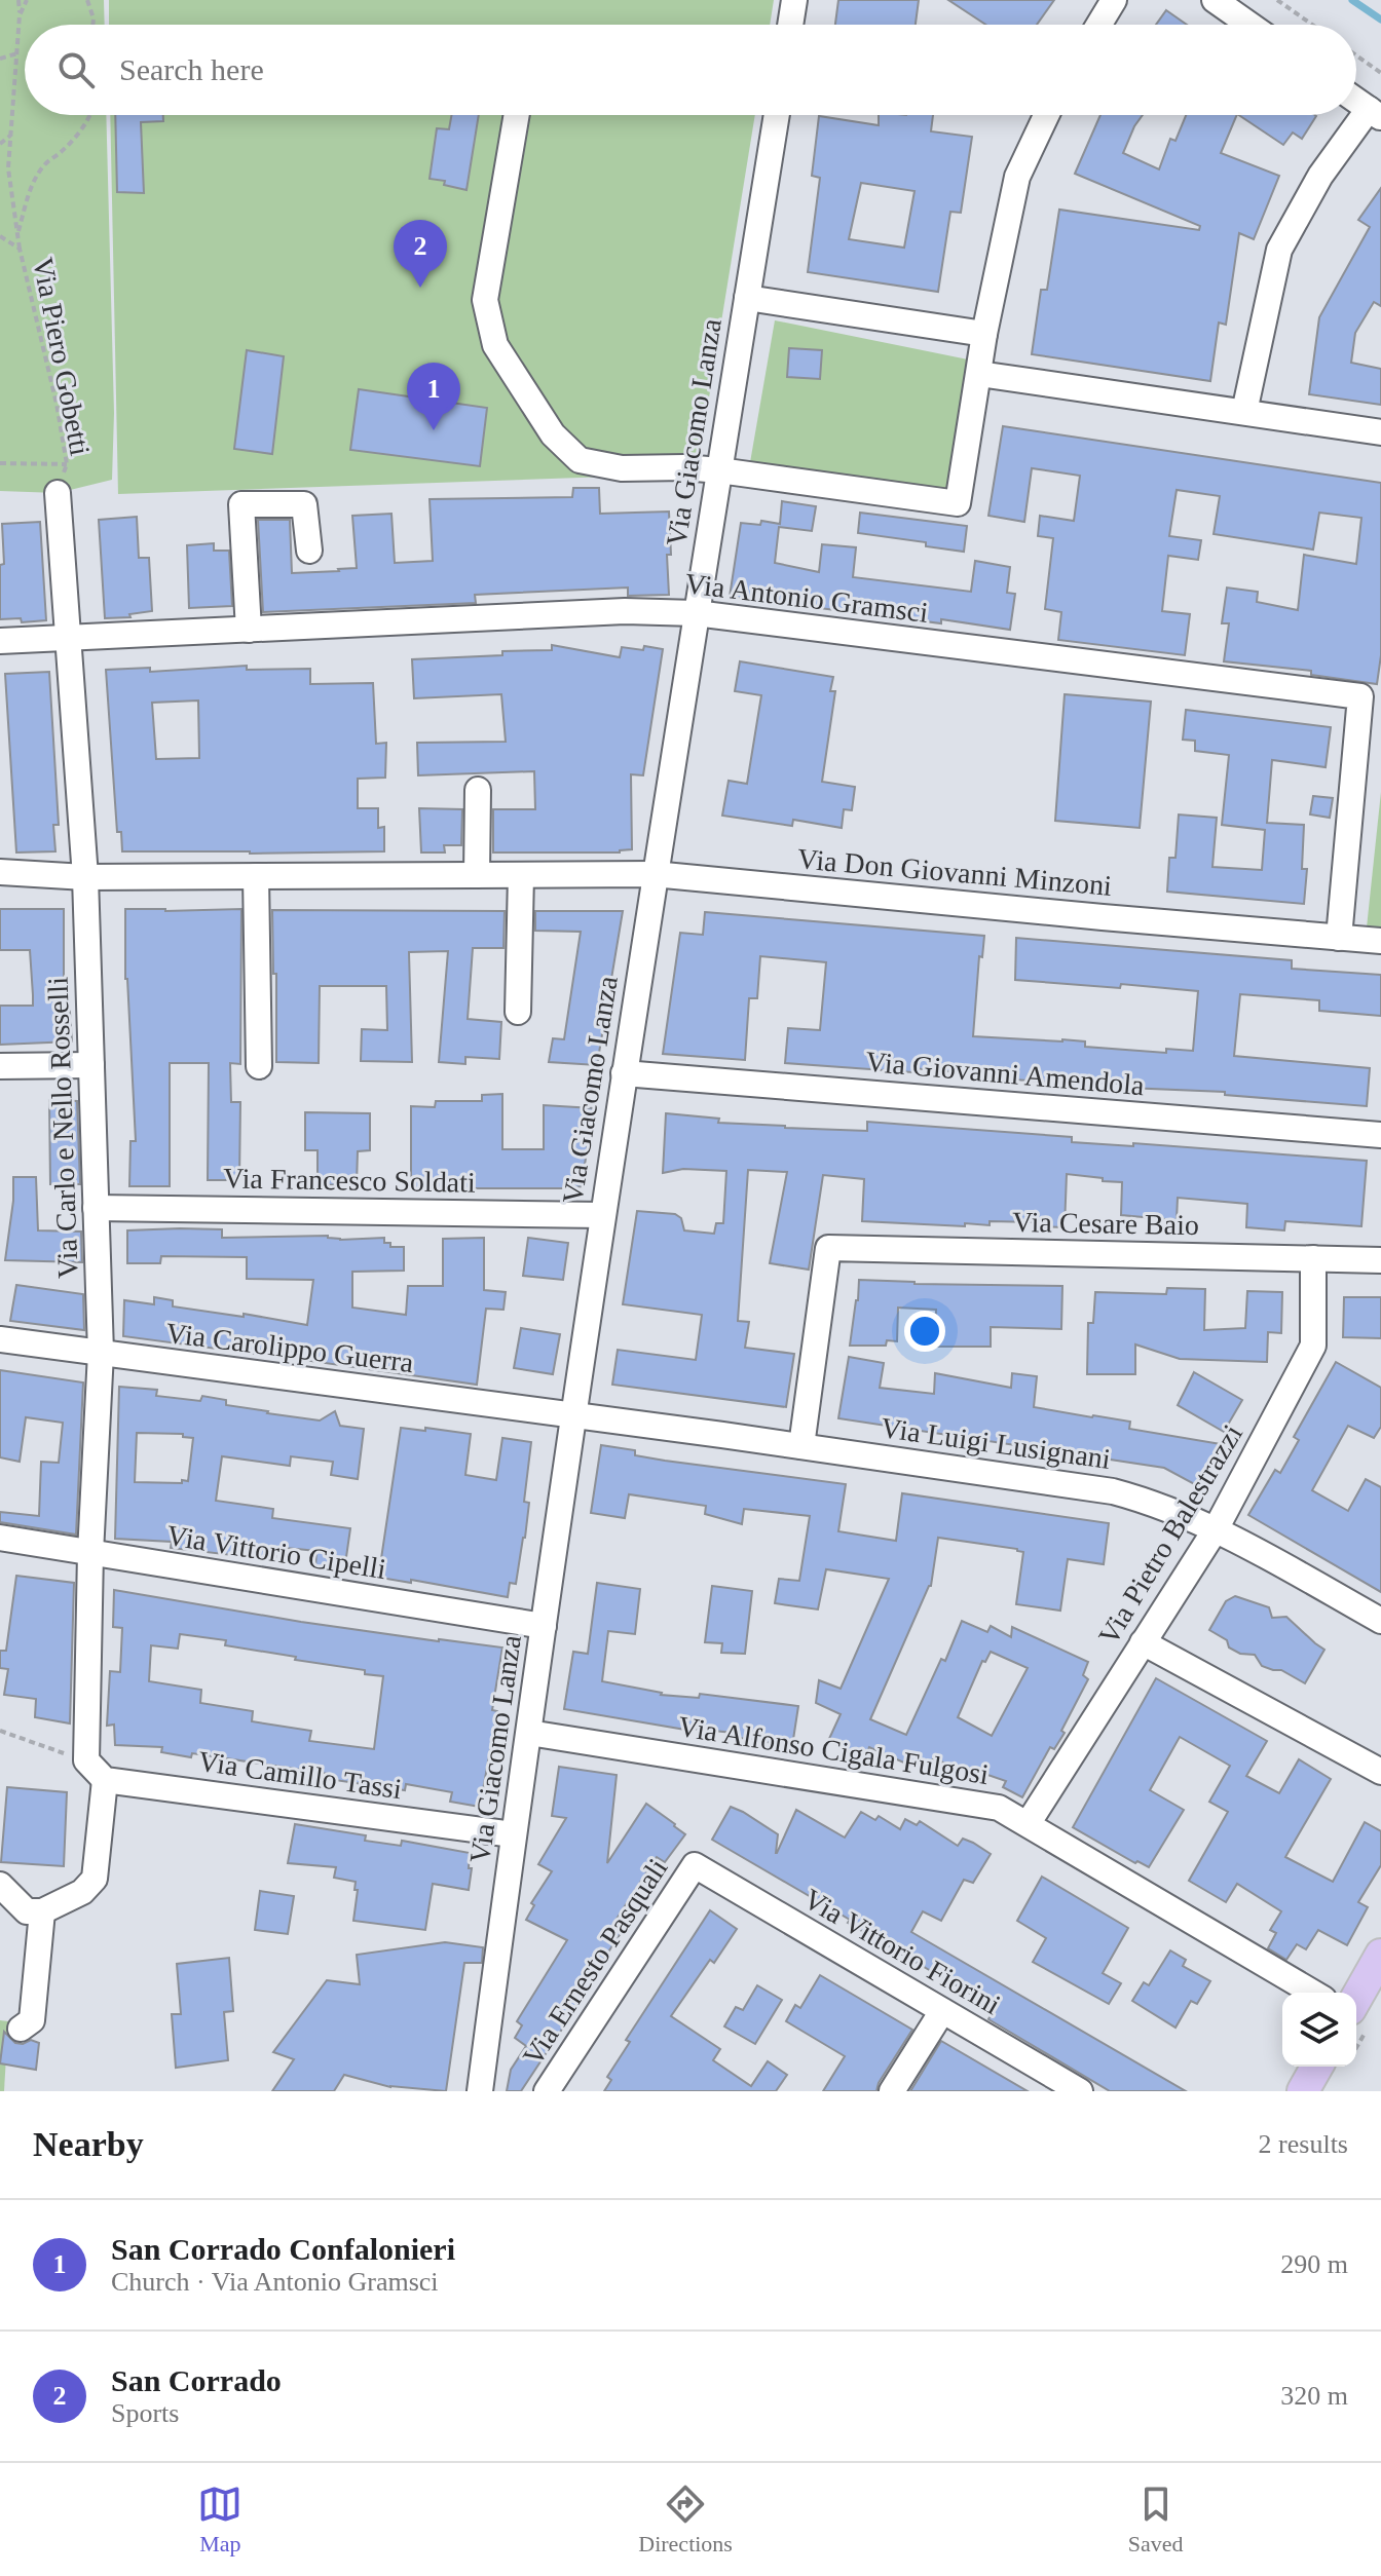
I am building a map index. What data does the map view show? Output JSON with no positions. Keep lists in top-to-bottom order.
{
  "streets": {
    "street": [
      "Via Giacomo Lanza",
      "Via Antonio Gramsci",
      "Via Don Giovanni Minzoni",
      "Via Giovanni Amendola",
      "Via Carlo e Nello Rosselli",
      "Via Francesco Soldati",
      "Via Cesare Baio",
      "Via Carolippo Guerra",
      "Via Luigi Lusignani",
      "Via Pietro Balestrazzi",
      "Via Vittorio Cipelli",
      "Via Alfonso Cigala Fulgosi",
      "Via Camillo Tassi",
      "Via Vittorio Fiorini",
      "Via Ernesto Pasquali"
    ],
    "path": ["Via Piero Gobetti"]
  },
  "crossings": [
    ["Via Piero Gobetti", "Via Carlo e Nello Rosselli"],
    ["Via Giacomo Lanza", "Via Antonio Gramsci"],
    ["Via Giacomo Lanza", "Via Don Giovanni Minzoni"],
    ["Via Giacomo Lanza", "Via Giovanni Amendola"],
    ["Via Giacomo Lanza", "Via Francesco Soldati"],
    ["Via Giacomo Lanza", "Via Carolippo Guerra"],
    ["Via Giacomo Lanza", "Via Luigi Lusignani"],
    ["Via Giacomo Lanza", "Via Vittorio Cipelli"],
    ["Via Giacomo Lanza", "Via Alfonso Cigala Fulgosi"],
    ["Via Giacomo Lanza", "Via Camillo Tassi"],
    ["Via Antonio Gramsci", "Via Don Giovanni Minzoni"],
    ["Via Antonio Gramsci", "Via Carlo e Nello Rosselli"],
    ["Via Don Giovanni Minzoni", "Via Carlo e Nello Rosselli"],
    ["Via Carlo e Nello Rosselli", "Via Francesco Soldati"],
    ["Via Carlo e Nello Rosselli", "Via Carolippo Guerra"],
    ["Via Carlo e Nello Rosselli", "Via Vittorio Cipelli"],
    ["Via Cesare Baio", "Via Luigi Lusignani"],
    ["Via Cesare Baio", "Via Pietro Balestrazzi"],
    ["Via Carolippo Guerra", "Via Luigi Lusignani"],
    ["Via Luigi Lusignani", "Via Pietro Balestrazzi"],
    ["Via Pietro Balestrazzi", "Via Alfonso Cigala Fulgosi"],
    ["Via Vittorio Fiorini", "Via Ernesto Pasquali"]
  ],
  "page": {
    "search": "Search here",
    "pins": ["2", "1"],
    "heading": ["Nearby", "2 results"],
    "list": [
      {
        "mark": "1",
        "name": "San Corrado Confalonieri",
        "note": "Church · Via Antonio Gramsci",
        "value": "290 m"
      },
      {
        "mark": "2",
        "name": "San Corrado",
        "note": "Sports",
        "value": "320 m"
      }
    ],
    "nav": ["Map", "Directions", "Saved"]
  }
}
